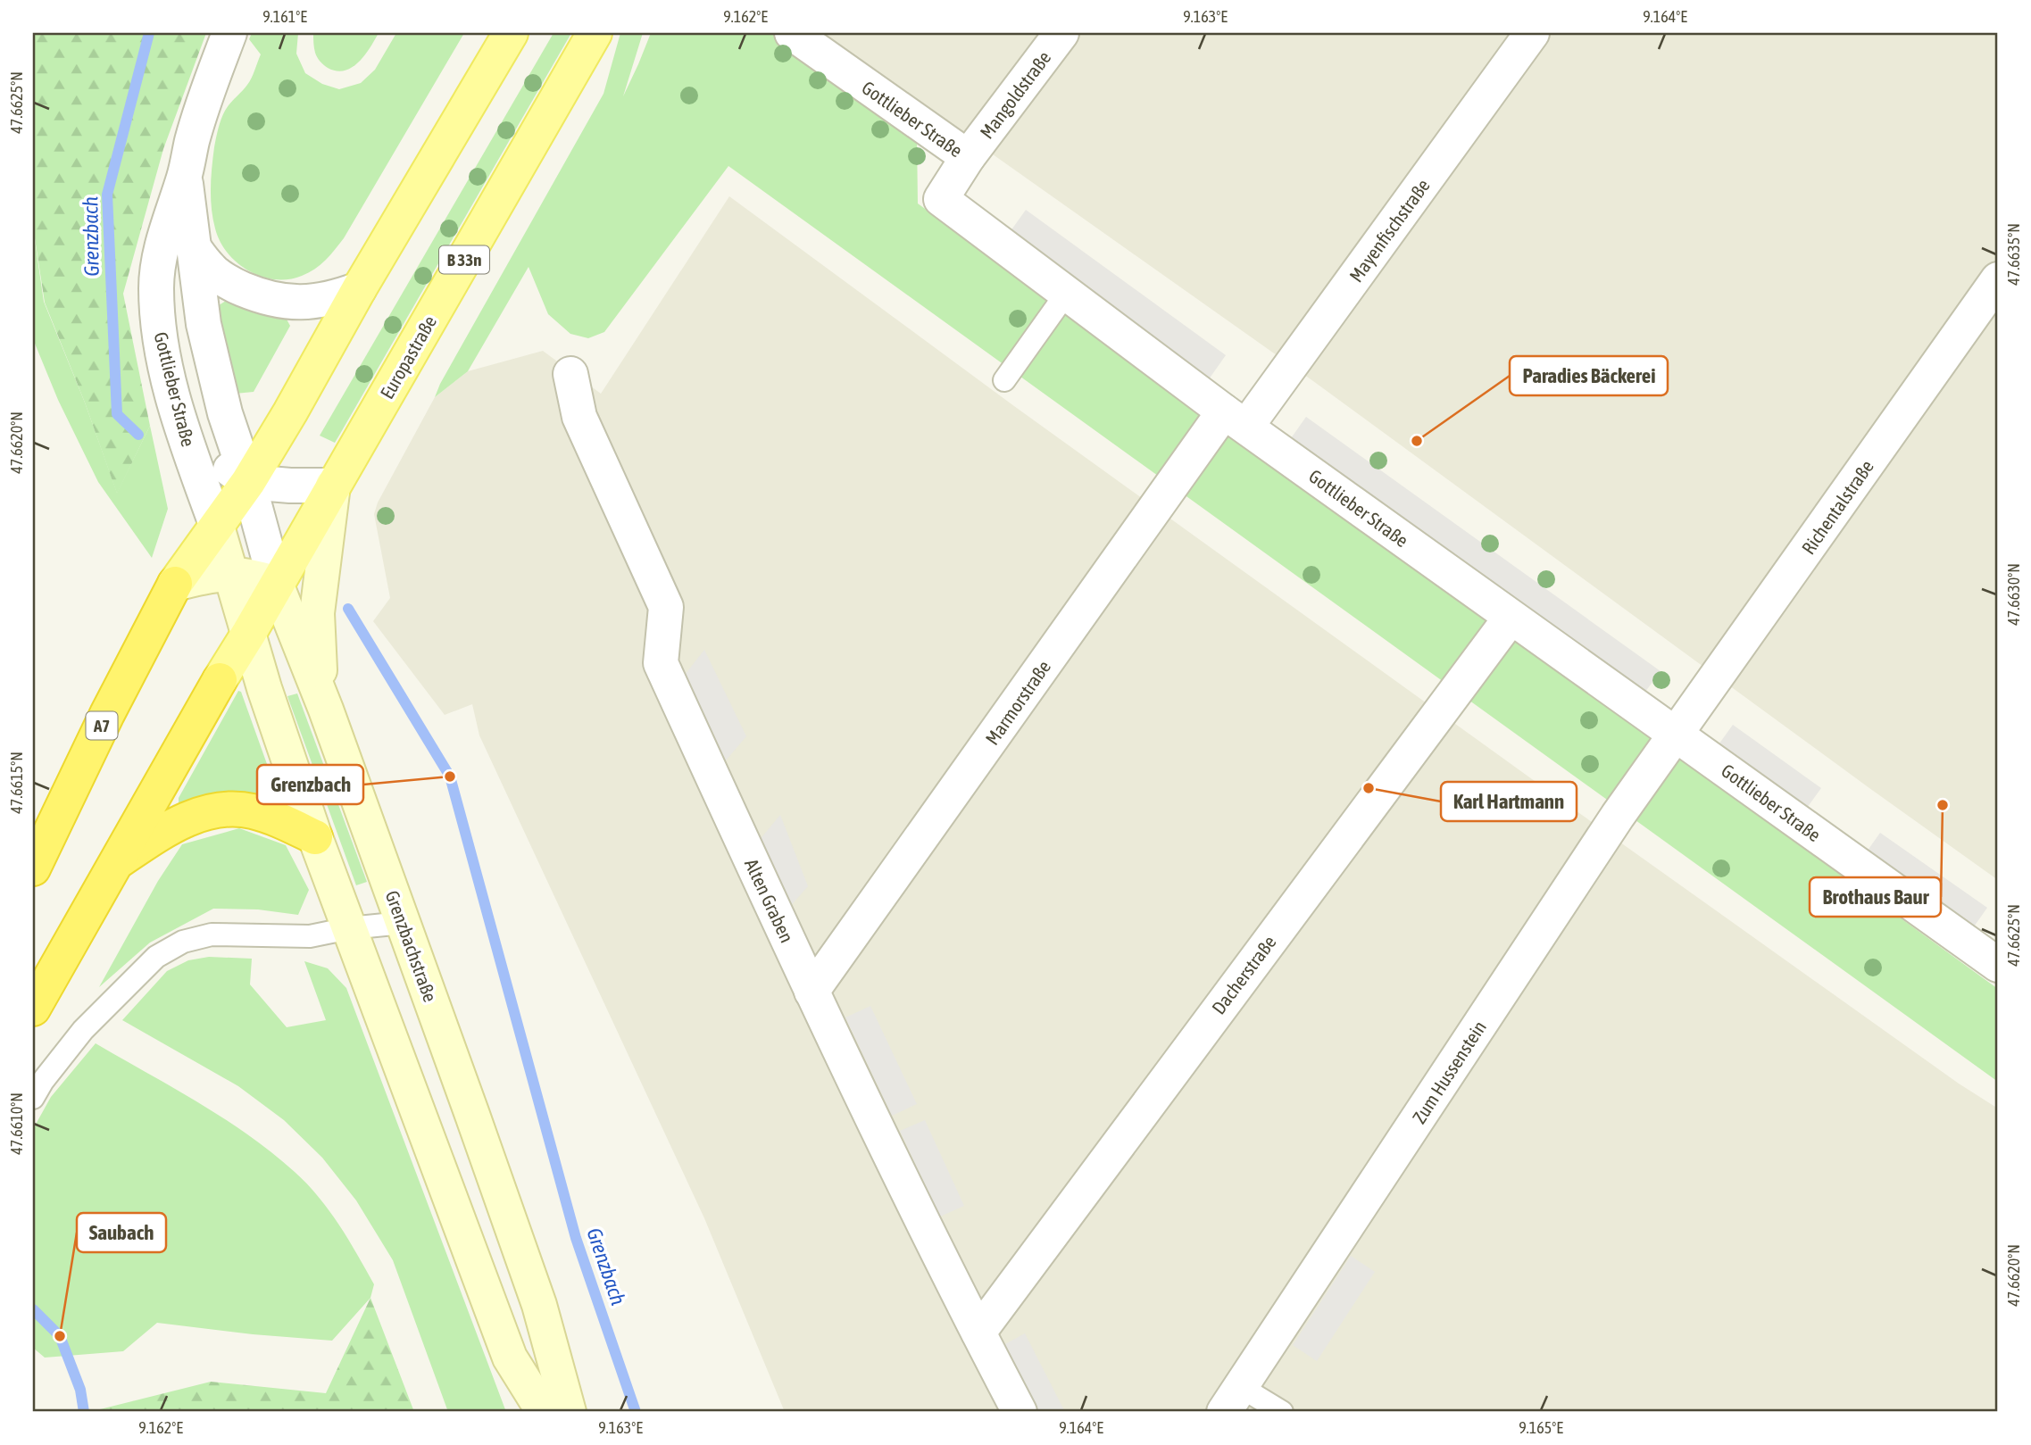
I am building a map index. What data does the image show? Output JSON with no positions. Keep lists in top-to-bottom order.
{
  "streets": {
    "highway": ["A7"],
    "main road": ["B 33n", "Europastraße"],
    "street": [
      "Mangoldstraße",
      "Gottlieber Straße",
      "Mayenfischstraße",
      "Richentalstraße",
      "Marmorstraße",
      "Alten Graben",
      "Grenzbachstraße",
      "Dacherstraße",
      "Zum Hussenstein"
    ]
  },
  "crossings": [
    ["Mangoldstraße", "Gottlieber Straße"],
    ["Gottlieber Straße", "Mayenfischstraße"],
    ["Gottlieber Straße", "Richentalstraße"],
    ["Gottlieber Straße", "Marmorstraße"],
    ["Gottlieber Straße", "Grenzbachstraße"],
    ["Gottlieber Straße", "Dacherstraße"],
    ["Gottlieber Straße", "Zum Hussenstein"],
    ["Mayenfischstraße", "Marmorstraße"],
    ["Europastraße", "Grenzbachstraße"],
    ["Richentalstraße", "Zum Hussenstein"],
    ["Marmorstraße", "Alten Graben"],
    ["Alten Graben", "Dacherstraße"]
  ],
  "water": ["Grenzbach"],
  "places": [
    "Paradies Bäckerei",
    "Grenzbach",
    "Karl Hartmann",
    "Brothaus Baur",
    "Saubach"
  ],
  "coordinates": [
    "9.161°E",
    "9.162°E",
    "9.163°E",
    "9.164°E",
    "47.6625°N",
    "47.6635°N",
    "47.6620°N",
    "47.6630°N",
    "47.6615°N",
    "47.6610°N",
    "9.165°E"
  ]
}
